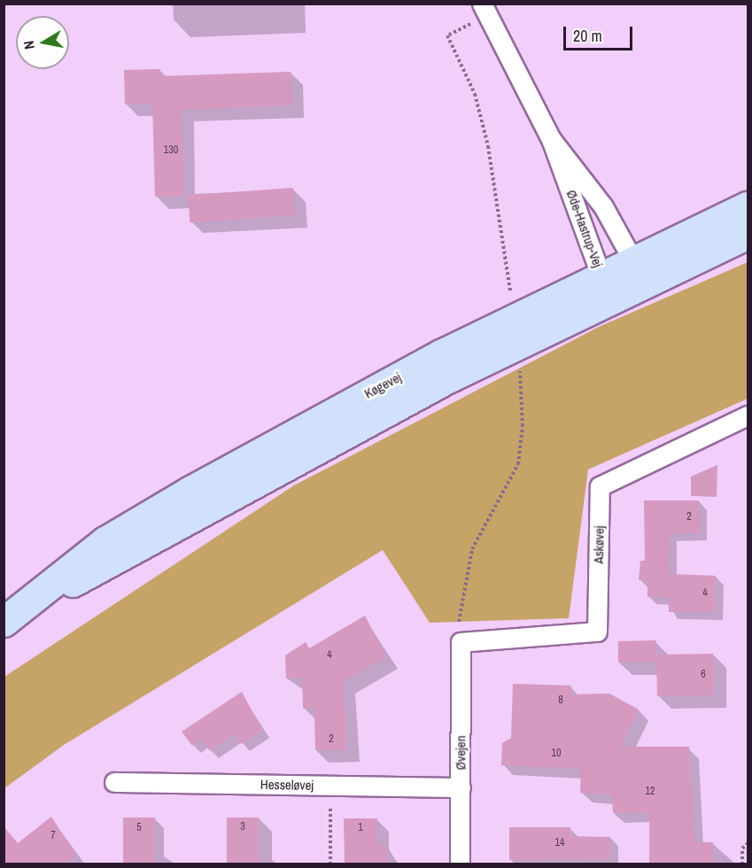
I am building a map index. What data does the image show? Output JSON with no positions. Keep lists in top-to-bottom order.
{
  "streets": {
    "main road": ["Køgevej"],
    "street": [
      "Øde-Hastrup-Vej",
      "Askøvej",
      "Øvejen",
      "Hesseløvej"
    ]
  },
  "crossings": [
    ["Øde-Hastrup-Vej", "Køgevej"],
    ["Askøvej", "Øvejen"],
    ["Øvejen", "Hesseløvej"]
  ],
  "house_numbers": [
    "130",
    "2",
    "4",
    "4",
    "6",
    "8",
    "2",
    "10",
    "12",
    "3",
    "5",
    "1",
    "7",
    "14"
  ],
  "scale_bar": "20 m",
  "north": "left"
}
